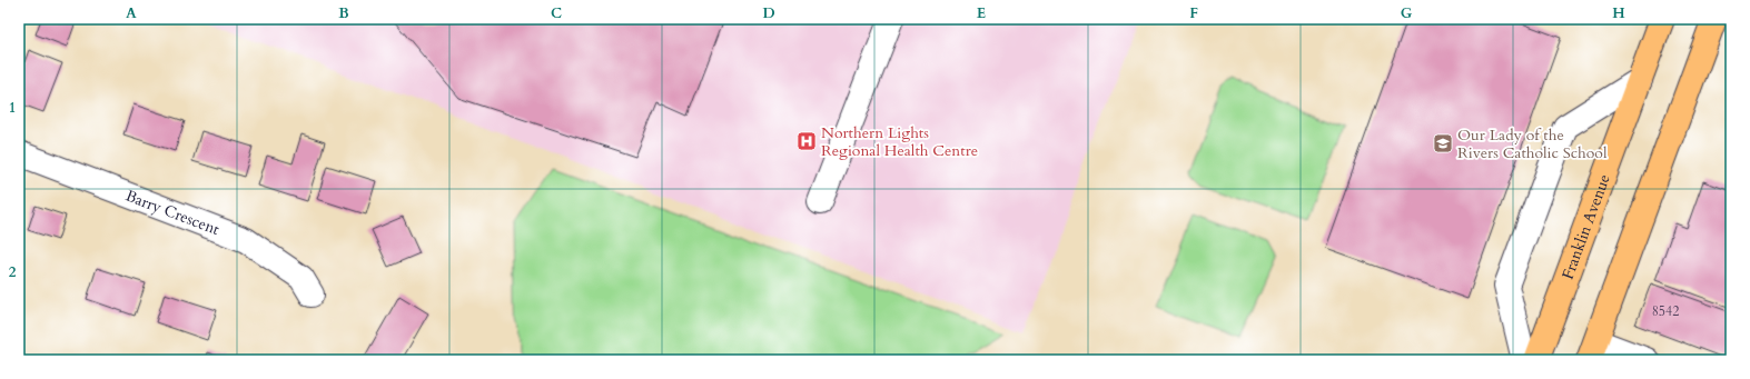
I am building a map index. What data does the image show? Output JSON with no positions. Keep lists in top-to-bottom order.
{
  "streets": {
    "main road": ["Franklin Avenue"],
    "street": ["Barry Crescent"]
  },
  "places": {
    "hospital": ["Northern Lights Regional Health Centre"],
    "school or university": ["Our Lady of the Rivers Catholic School"]
  },
  "house_numbers": ["8542"],
  "grid": {
    "columns": [
      "A",
      "B",
      "C",
      "D",
      "E",
      "F",
      "G",
      "H"
    ],
    "rows": ["1", "2"]
  }
}
